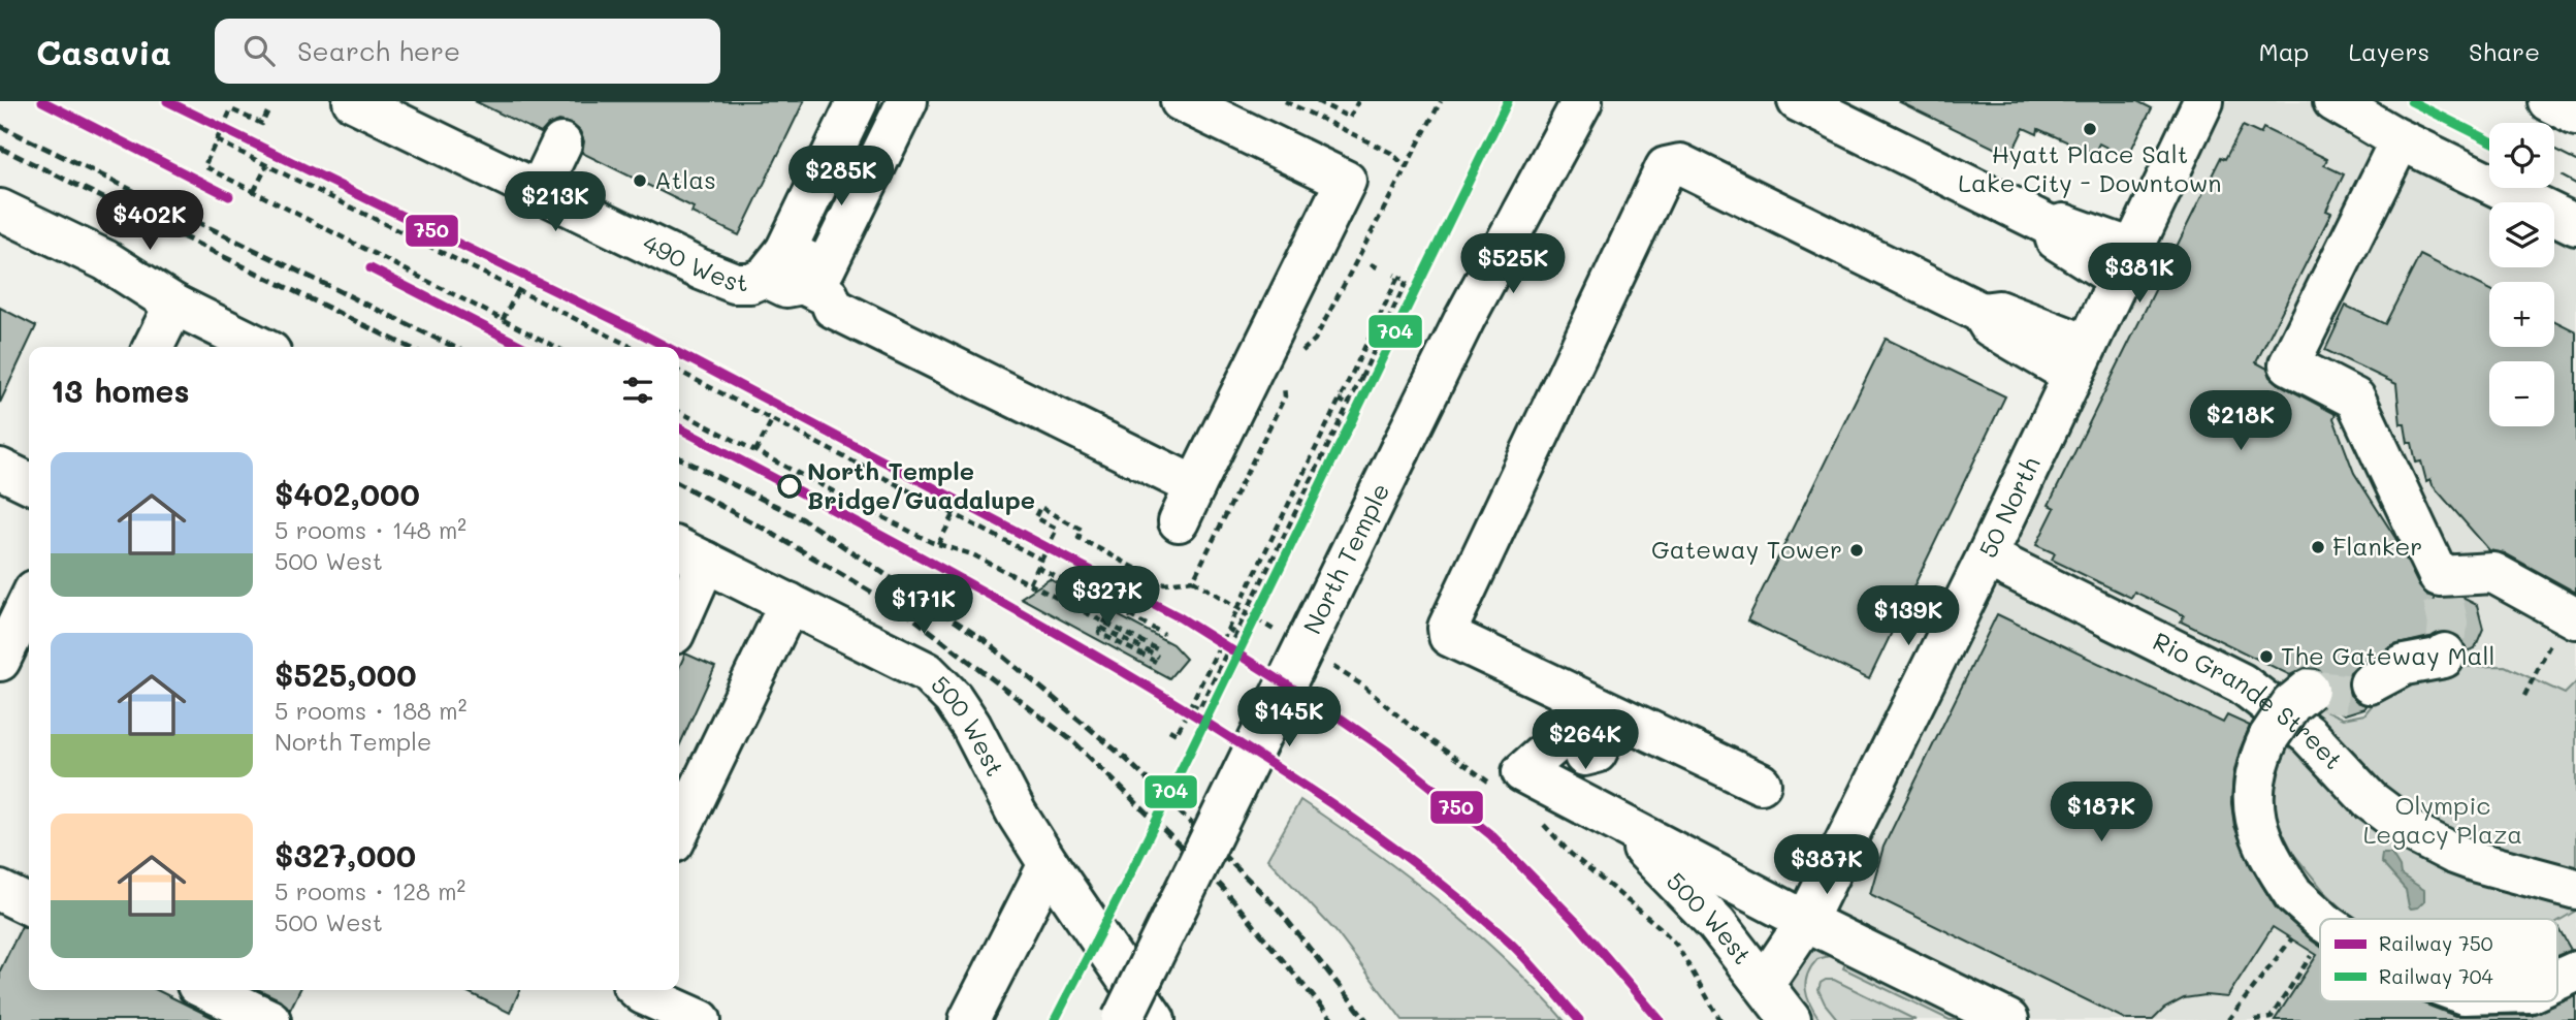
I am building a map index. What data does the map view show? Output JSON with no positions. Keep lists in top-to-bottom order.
{
  "streets": {
    "street": [
      "490 West",
      "50 North",
      "North Temple",
      "Rio Grande Street",
      "500 West"
    ]
  },
  "crossings": [
    ["50 North", "Rio Grande Street"],
    ["50 North", "500 West"]
  ],
  "parks": ["Olympic Legacy Plaza"],
  "places": [
    "Hyatt Place Salt Lake City - Downtown",
    "Atlas",
    "North Temple Bridge/Guadalupe",
    "Flanker",
    "Gateway Tower",
    "The Gateway Mall"
  ],
  "lines": ["rail line 750", "rail line 704"],
  "legend": ["Railway 750", "Railway 704"],
  "page": {
    "header": "Casavia",
    "search": "Search here",
    "nav": ["Map", "Layers", "Share"],
    "map_buttons": ["+", "−"],
    "price": [
      "$285K",
      "$213K",
      "$402K",
      "$525K",
      "$381K",
      "$218K",
      "$327K",
      "$171K",
      "$139K",
      "$145K",
      "$264K",
      "$187K",
      "$387K"
    ],
    "heading": "13 homes",
    "list": [
      {
        "name": "$402,000",
        "note": "5 rooms · 148 m² · 500 West"
      },
      {
        "name": "$525,000",
        "note": "5 rooms · 188 m² · North Temple"
      },
      {
        "name": "$327,000",
        "note": "5 rooms · 128 m² · 500 West"
      }
    ]
  }
}
